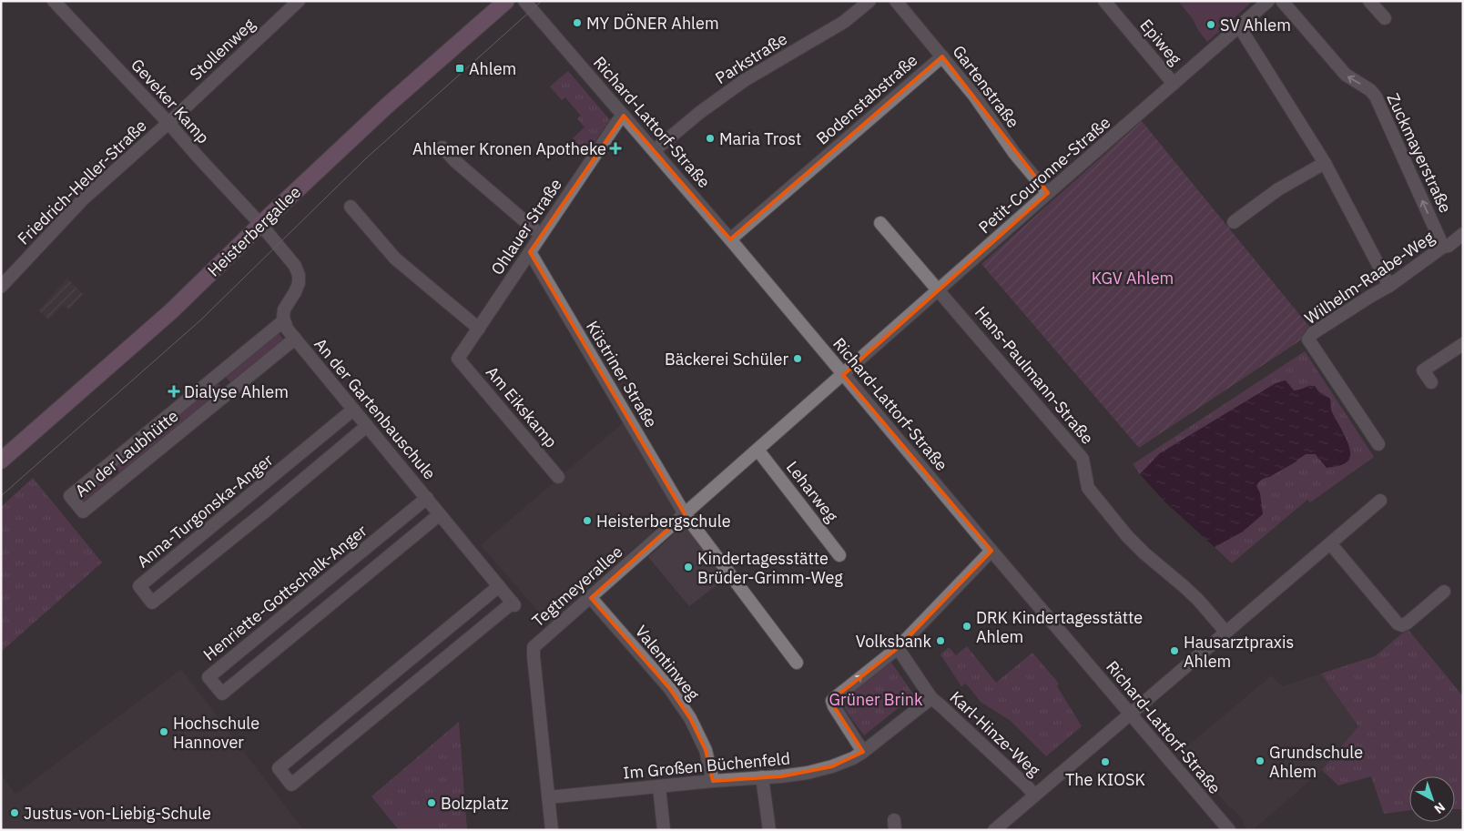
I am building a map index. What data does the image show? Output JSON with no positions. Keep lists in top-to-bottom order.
{
  "streets": {
    "main road": ["Heisterbergallee"],
    "street": [
      "Epiweg",
      "Stollenweg",
      "Parkstraße",
      "Gartenstraße",
      "Bodenstabstraße",
      "Geveker Kamp",
      "Richard-Lattorf-Straße",
      "Zuckmayerstraße",
      "Petit-Couronne-Straße",
      "Friedrich-Heller-Straße",
      "Ohlauer Straße",
      "Wilhelm-Raabe-Weg",
      "Küstriner Straße",
      "Hans-Paulmann-Straße",
      "Am Eikskamp",
      "An der Gartenbauschule",
      "An der Laubhütte",
      "Leharweg",
      "Anna-Turgonska-Anger",
      "Tegtmeyerallee",
      "Henriette-Gottschalk-Anger",
      "Valentinweg",
      "Karl-Hinze-Weg",
      "Im Großen Büchenfeld"
    ]
  },
  "crossings": [
    ["Epiweg", "Petit-Couronne-Straße"],
    ["Stollenweg", "Geveker Kamp"],
    ["Stollenweg", "Friedrich-Heller-Straße"],
    ["Parkstraße", "Richard-Lattorf-Straße"],
    ["Gartenstraße", "Bodenstabstraße"],
    ["Gartenstraße", "Petit-Couronne-Straße"],
    ["Bodenstabstraße", "Richard-Lattorf-Straße"],
    ["Geveker Kamp", "Friedrich-Heller-Straße"],
    ["Geveker Kamp", "Heisterbergallee"],
    ["Richard-Lattorf-Straße", "Petit-Couronne-Straße"],
    ["Richard-Lattorf-Straße", "Ohlauer Straße"],
    ["Richard-Lattorf-Straße", "Tegtmeyerallee"],
    ["Zuckmayerstraße", "Wilhelm-Raabe-Weg"],
    ["Petit-Couronne-Straße", "Hans-Paulmann-Straße"],
    ["Petit-Couronne-Straße", "Tegtmeyerallee"],
    ["Ohlauer Straße", "Küstriner Straße"],
    ["Ohlauer Straße", "Am Eikskamp"],
    ["Küstriner Straße", "Tegtmeyerallee"],
    ["An der Gartenbauschule", "An der Laubhütte"],
    ["An der Gartenbauschule", "Anna-Turgonska-Anger"],
    ["An der Gartenbauschule", "Henriette-Gottschalk-Anger"],
    ["Leharweg", "Tegtmeyerallee"],
    ["Tegtmeyerallee", "Valentinweg"],
    ["Tegtmeyerallee", "Im Großen Büchenfeld"],
    ["Valentinweg", "Im Großen Büchenfeld"],
    ["Karl-Hinze-Weg", "Im Großen Büchenfeld"]
  ],
  "parks": ["KGV Ahlem", "Grüner Brink"],
  "places": {
    "other": [
      "MY DÖNER Ahlem",
      "SV Ahlem",
      "Maria Trost",
      "Bäckerei Schüler",
      "Heisterbergschule",
      "Kindertagesstätte Brüder-Grimm-Weg",
      "DRK Kindertagesstätte Ahlem",
      "Volksbank",
      "Hausarztpraxis Ahlem",
      "Hochschule Hannover",
      "Grundschule Ahlem",
      "The KIOSK",
      "Bolzplatz",
      "Justus-von-Liebig-Schule"
    ],
    "transit": ["Ahlem"],
    "health": ["Ahlemer Kronen Apotheke", "Dialyse Ahlem"]
  },
  "north": "bottom right"
}
